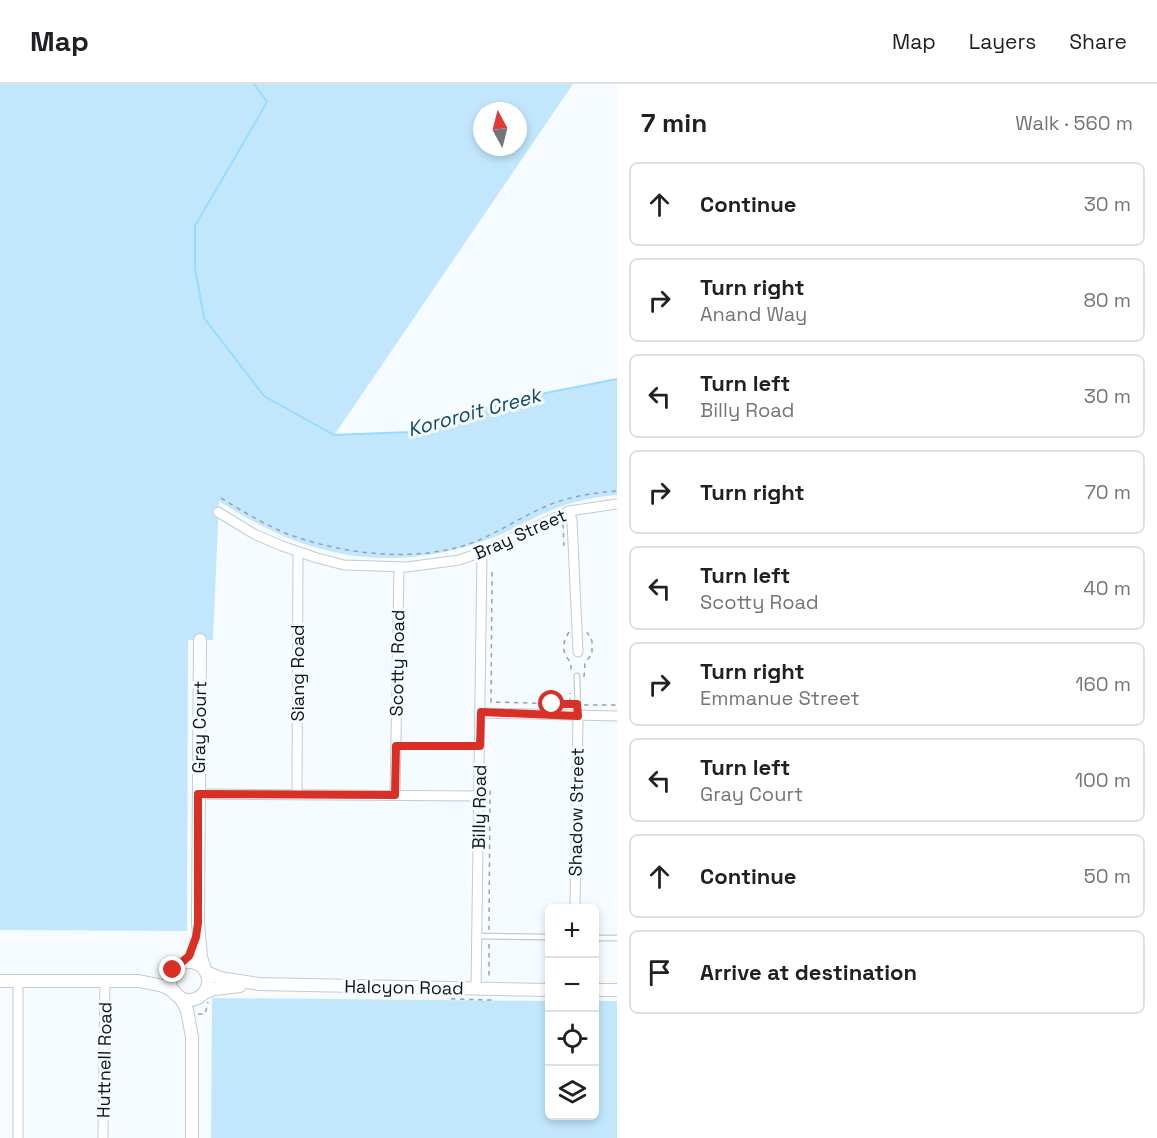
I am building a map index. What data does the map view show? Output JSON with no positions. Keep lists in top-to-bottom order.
{
  "streets": {
    "street": [
      "Bray Street",
      "Scotty Road",
      "Siang Road",
      "Gray Court",
      "Billy Road",
      "Shadow Street",
      "Halcyon Road",
      "Huttnell Road"
    ]
  },
  "crossings": [
    ["Bray Street", "Scotty Road"],
    ["Bray Street", "Siang Road"],
    ["Bray Street", "Billy Road"],
    ["Billy Road", "Halcyon Road"]
  ],
  "water": ["Kororoit Creek"],
  "north": "top",
  "page": {
    "header": "Map",
    "nav": ["Map", "Layers", "Share"],
    "heading": ["7 min", "Walk · 560 m"],
    "list": [
      ["Continue", "30 m"],
      ["Turn right", "Anand Way", "80 m"],
      ["Turn left", "Billy Road", "30 m"],
      ["Turn right", "70 m"],
      ["Turn left", "Scotty Road", "40 m"],
      ["Turn right", "Emmanue Street", "160 m"],
      ["Turn left", "Gray Court", "100 m"],
      ["Continue", "50 m"],
      "Arrive at destination"
    ],
    "map_buttons": ["+", "−"]
  }
}
